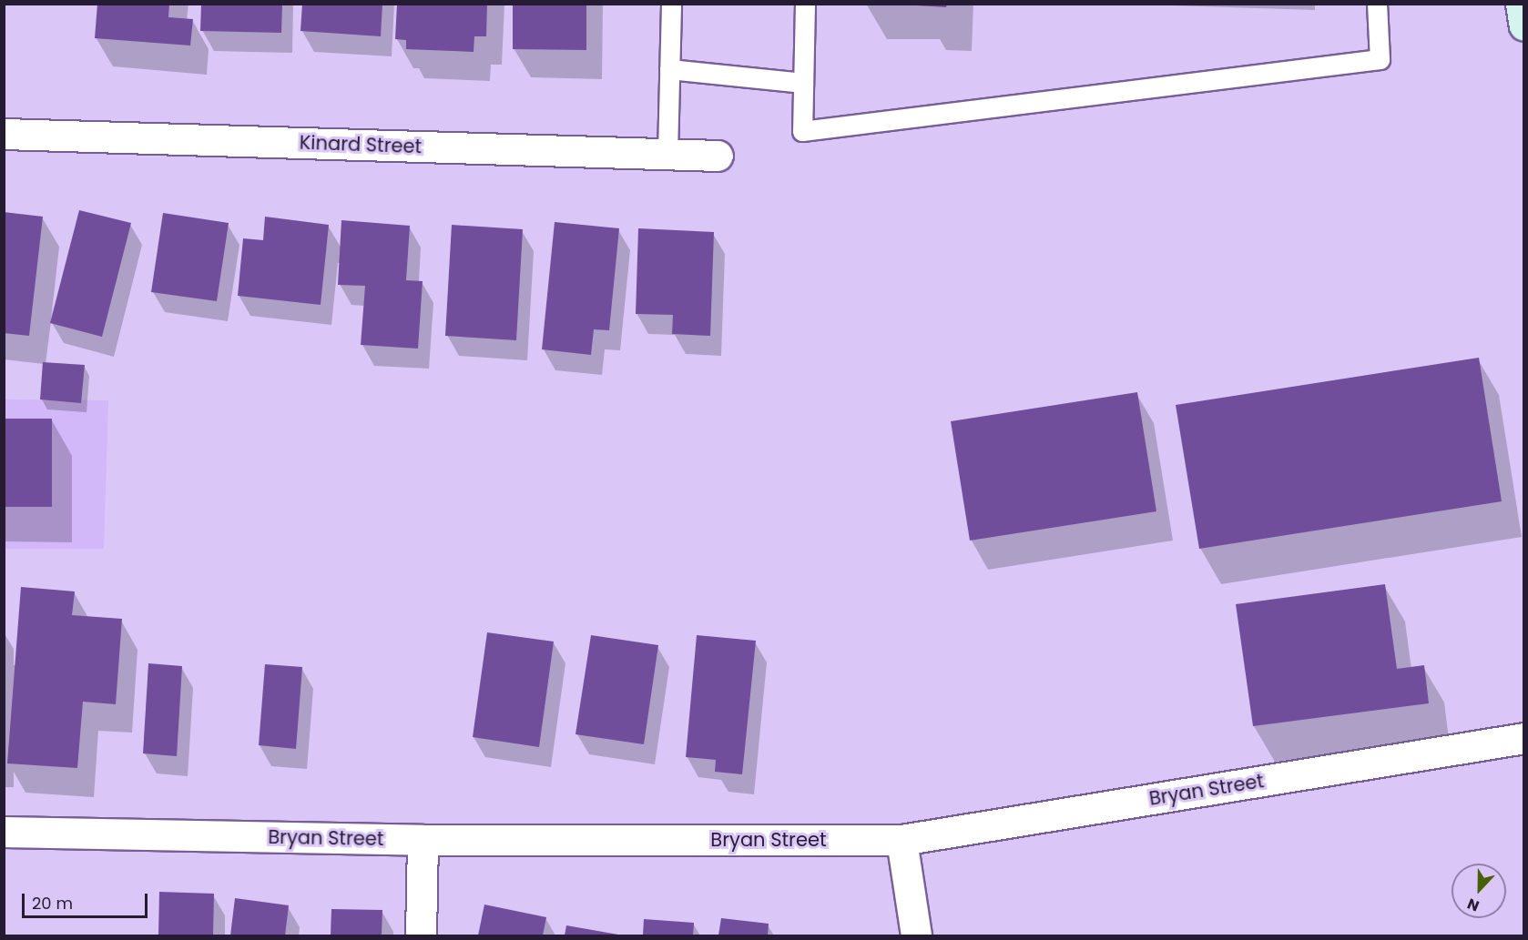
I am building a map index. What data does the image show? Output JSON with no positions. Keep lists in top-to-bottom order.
{
  "streets": {
    "street": ["Kinard Street", "Bryan Street"]
  },
  "scale_bar": "20 m",
  "north": "bottom"
}
